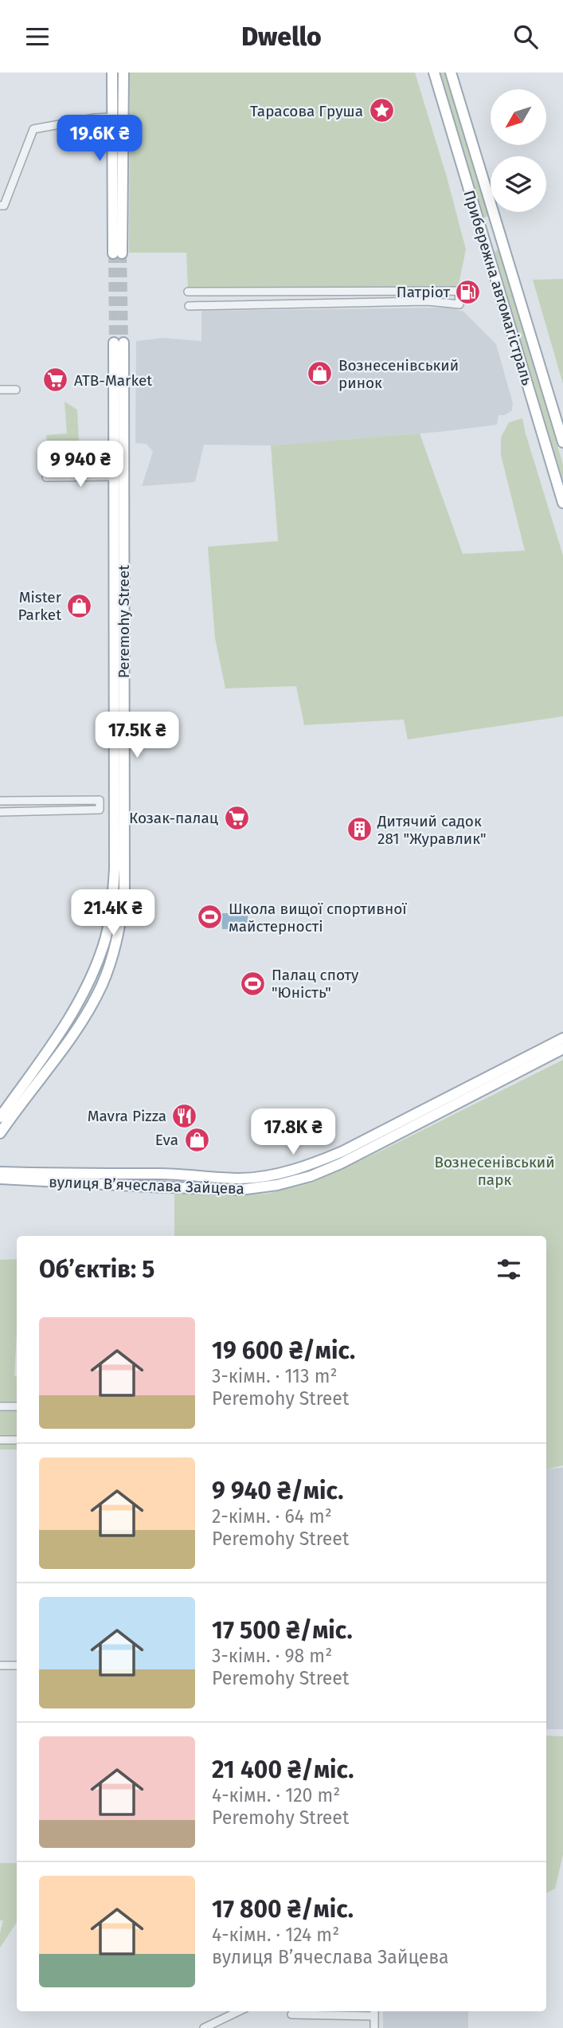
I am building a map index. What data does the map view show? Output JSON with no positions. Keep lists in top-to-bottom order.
{
  "streets": {
    "main road": ["Прибережна автомагістраль", "Peremohy Street", "вулиця Вʼячеслава Зайцева"]
  },
  "parks": ["Вознесенівський парк"],
  "places": {
    "place": ["Тарасова Груша"],
    "fuel station": ["Патріот"],
    "shop": ["Вознесенівський ринок", "Mister Parket", "Eva"],
    "supermarket": ["ATB-Market", "Козак-палац"],
    "building": ["Дитячий садок 281 \"Журавлик\""],
    "sports": ["Школа вищої спортивної майстерності", "Палац споту \"Юність\""],
    "restaurant": ["Mavra Pizza"]
  },
  "north": "bottom left",
  "page": {
    "header": "Dwello",
    "price": [
      "19.6K ₴",
      "9 940 ₴",
      "17.5K ₴",
      "21.4K ₴",
      "17.8K ₴"
    ],
    "heading": "Об’єктів: 5",
    "list": [
      {
        "name": "19 600 ₴/міс.",
        "note": "3-кімн. · 113 m² · Peremohy Street"
      },
      {
        "name": "9 940 ₴/міс.",
        "note": "2-кімн. · 64 m² · Peremohy Street"
      },
      {
        "name": "17 500 ₴/міс.",
        "note": "3-кімн. · 98 m² · Peremohy Street"
      },
      {
        "name": "21 400 ₴/міс.",
        "note": "4-кімн. · 120 m² · Peremohy Street"
      },
      {
        "name": "17 800 ₴/міс.",
        "note": "4-кімн. · 124 m² · вулиця Вʼячеслава Зайцева"
      }
    ]
  }
}
